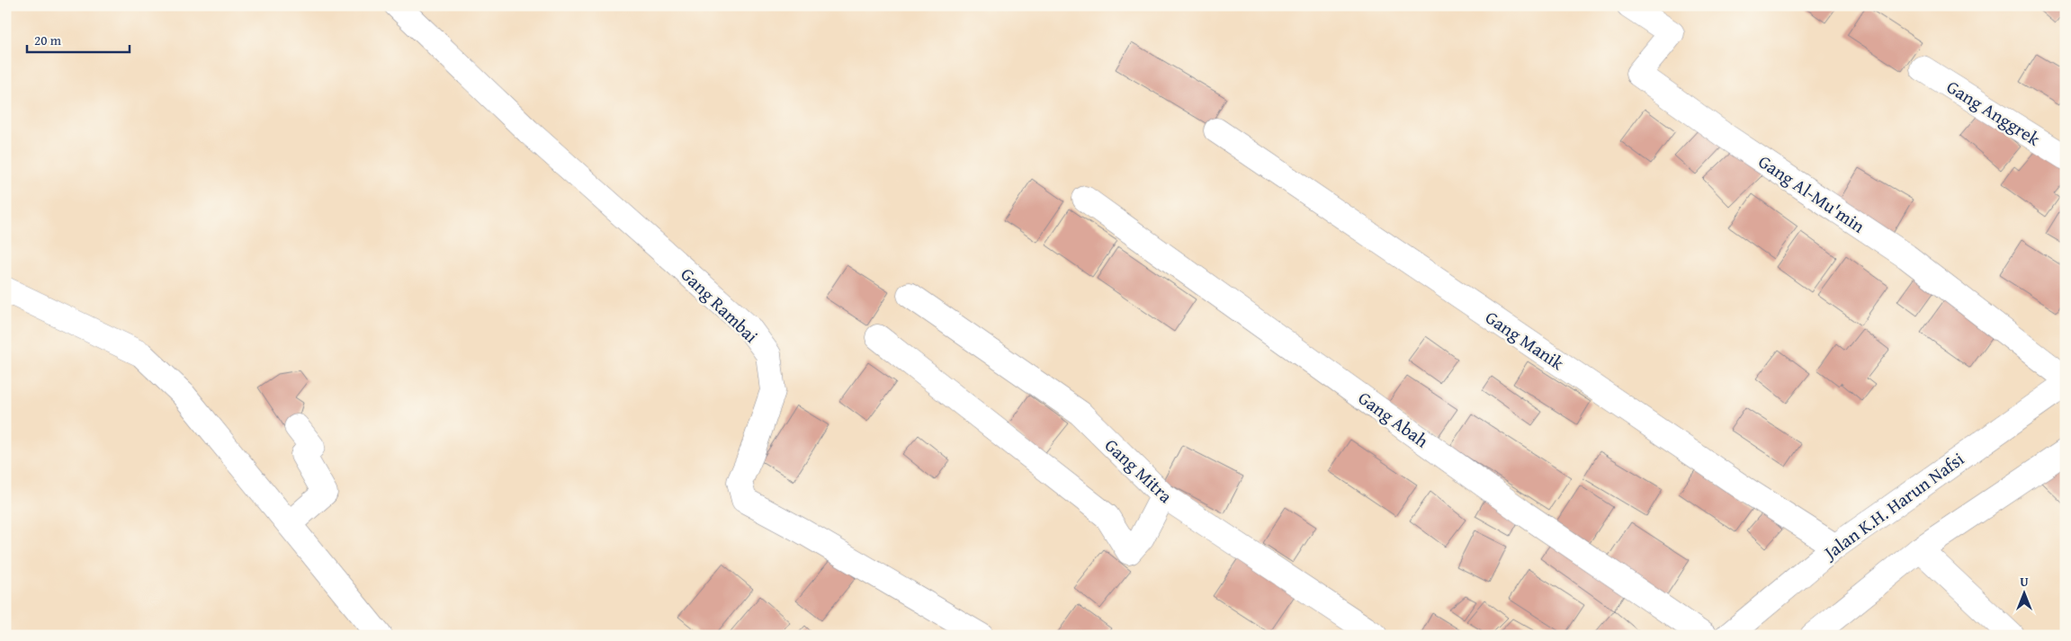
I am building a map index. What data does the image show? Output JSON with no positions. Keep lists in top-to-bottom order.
{
  "streets": {
    "street": [
      "Gang Anggrek",
      "Gang Al-Mu'min",
      "Gang Rambai",
      "Gang Manik",
      "Gang Abah",
      "Gang Mitra",
      "Jalan K.H. Harun Nafsi"
    ]
  },
  "crossings": [
    ["Gang Manik", "Jalan K.H. Harun Nafsi"]
  ],
  "scale_bar": "20 m",
  "north": "top"
}
